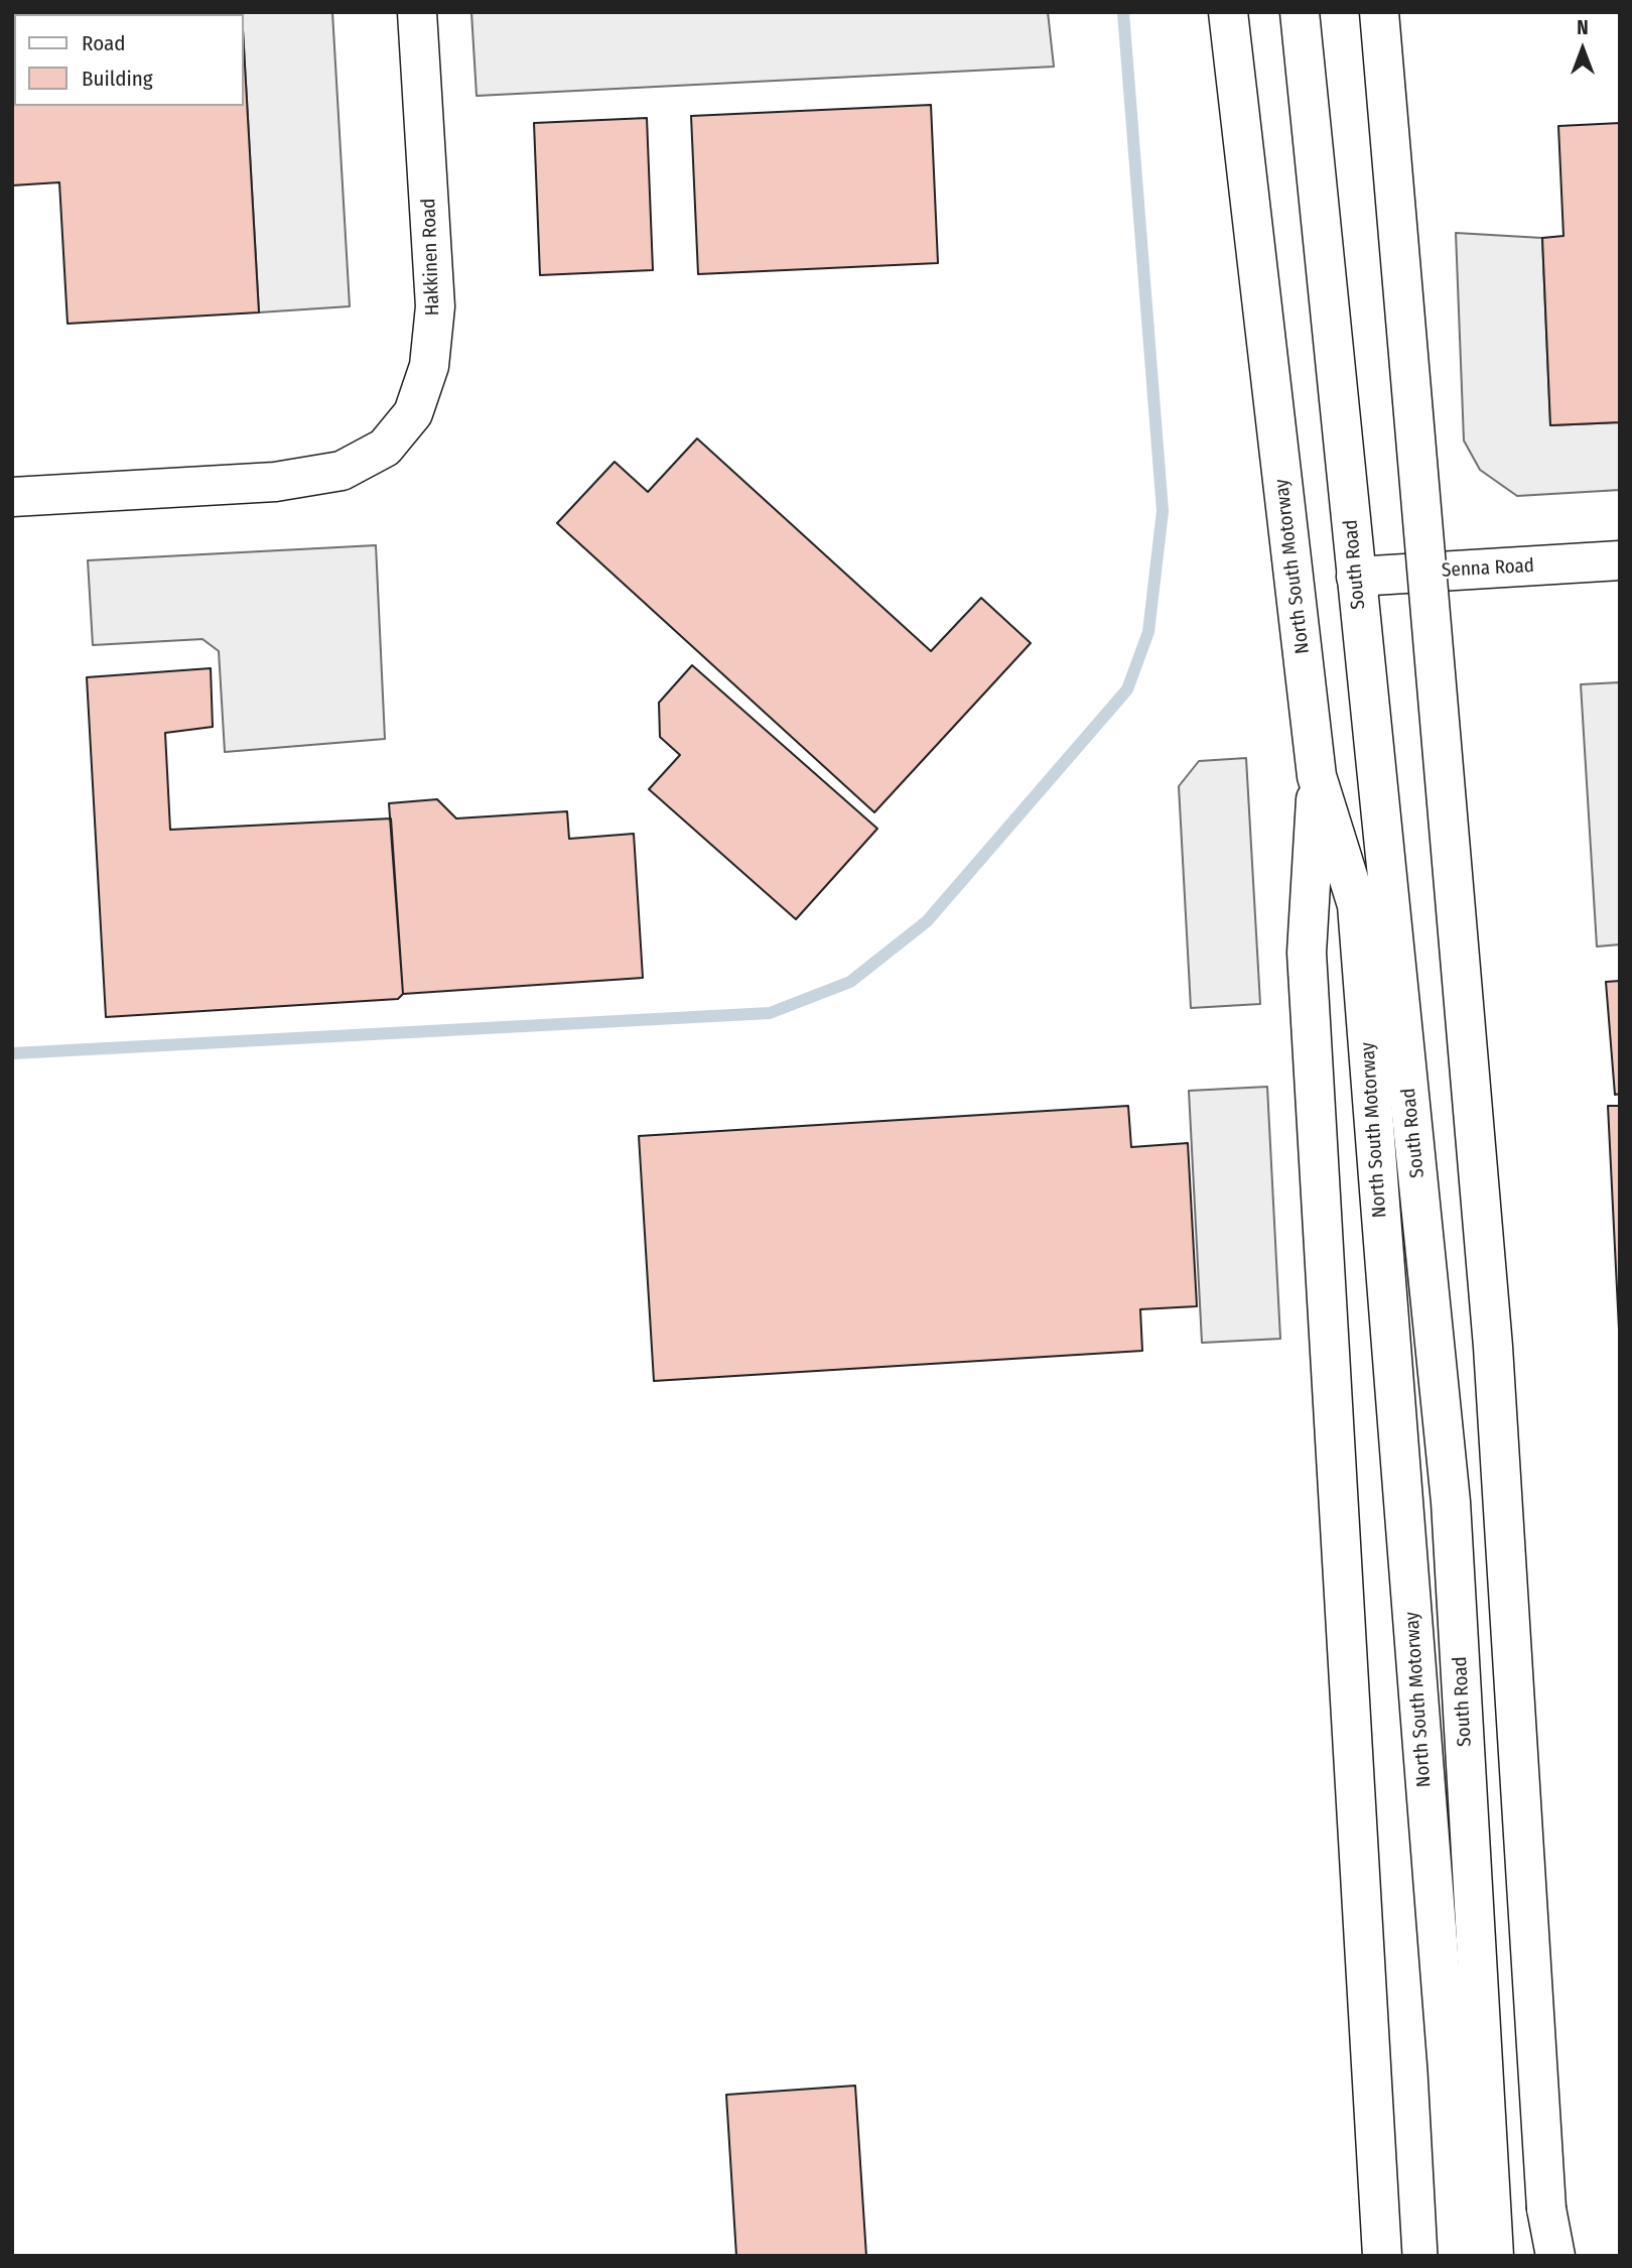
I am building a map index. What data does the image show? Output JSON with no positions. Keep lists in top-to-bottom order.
{
  "streets": {
    "main road": [
      "Hakkinen Road",
      "South Road",
      "North South Motorway",
      "Senna Road"
    ]
  },
  "crossings": [
    ["South Road", "Senna Road"]
  ],
  "legend": ["Road", "Building"],
  "north": "top"
}
